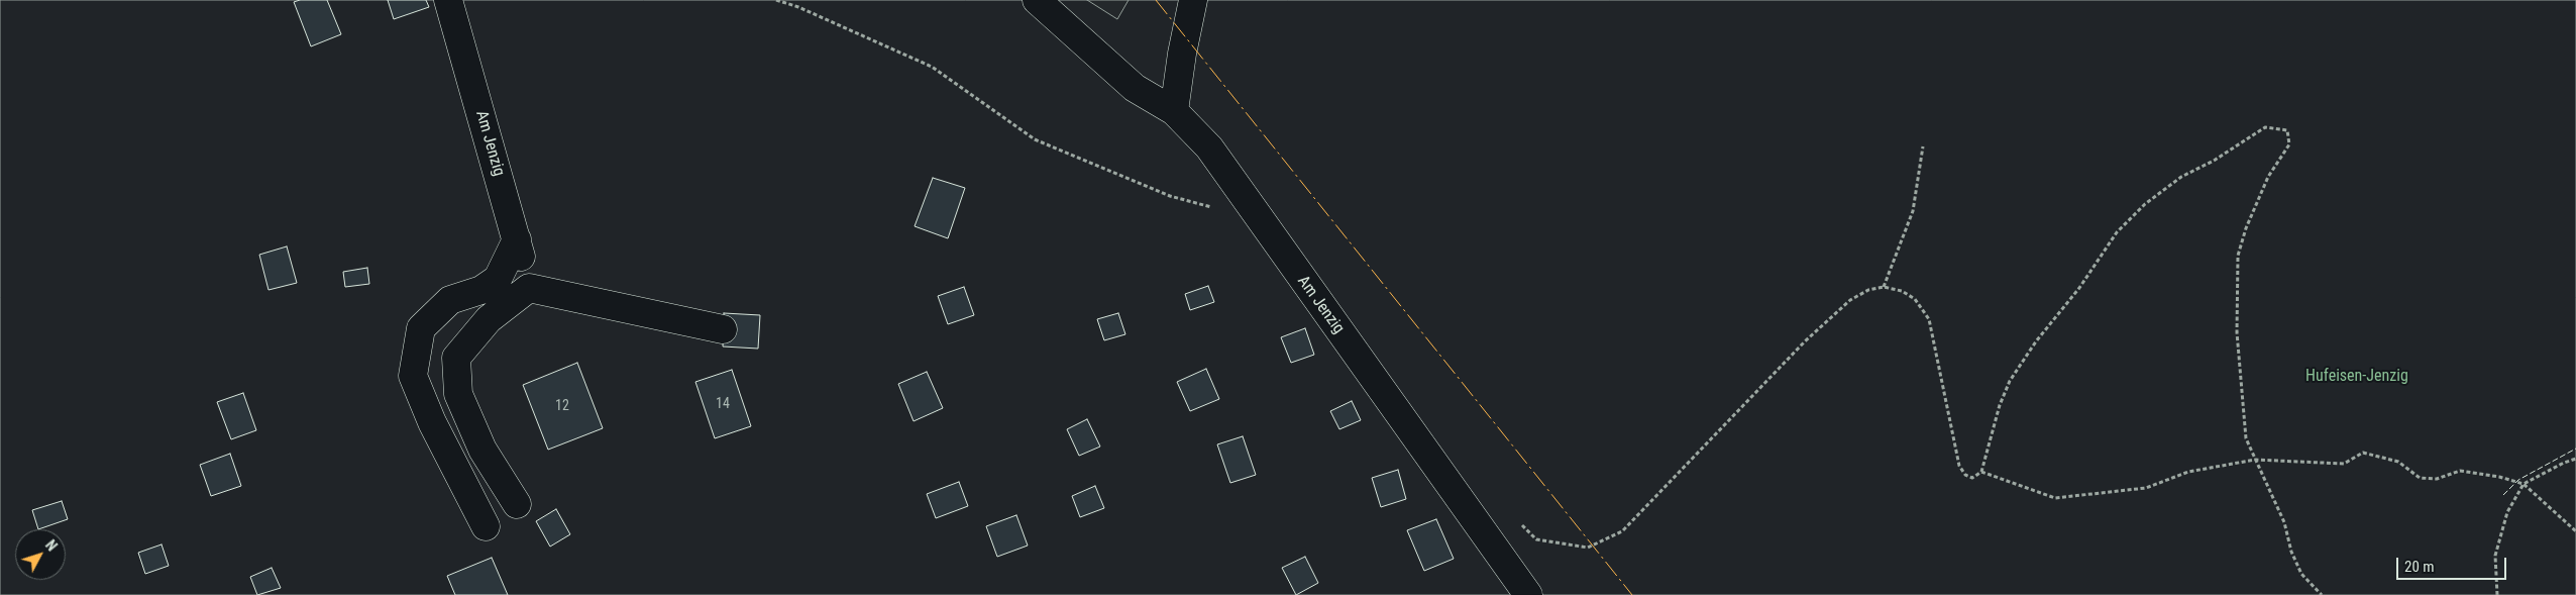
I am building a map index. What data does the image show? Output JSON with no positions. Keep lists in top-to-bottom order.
{
  "streets": {
    "street": ["Am Jenzig"]
  },
  "parks": ["Hufeisen-Jenzig"],
  "house_numbers": ["14", "12"],
  "scale_bar": "20 m",
  "north": "top right"
}
